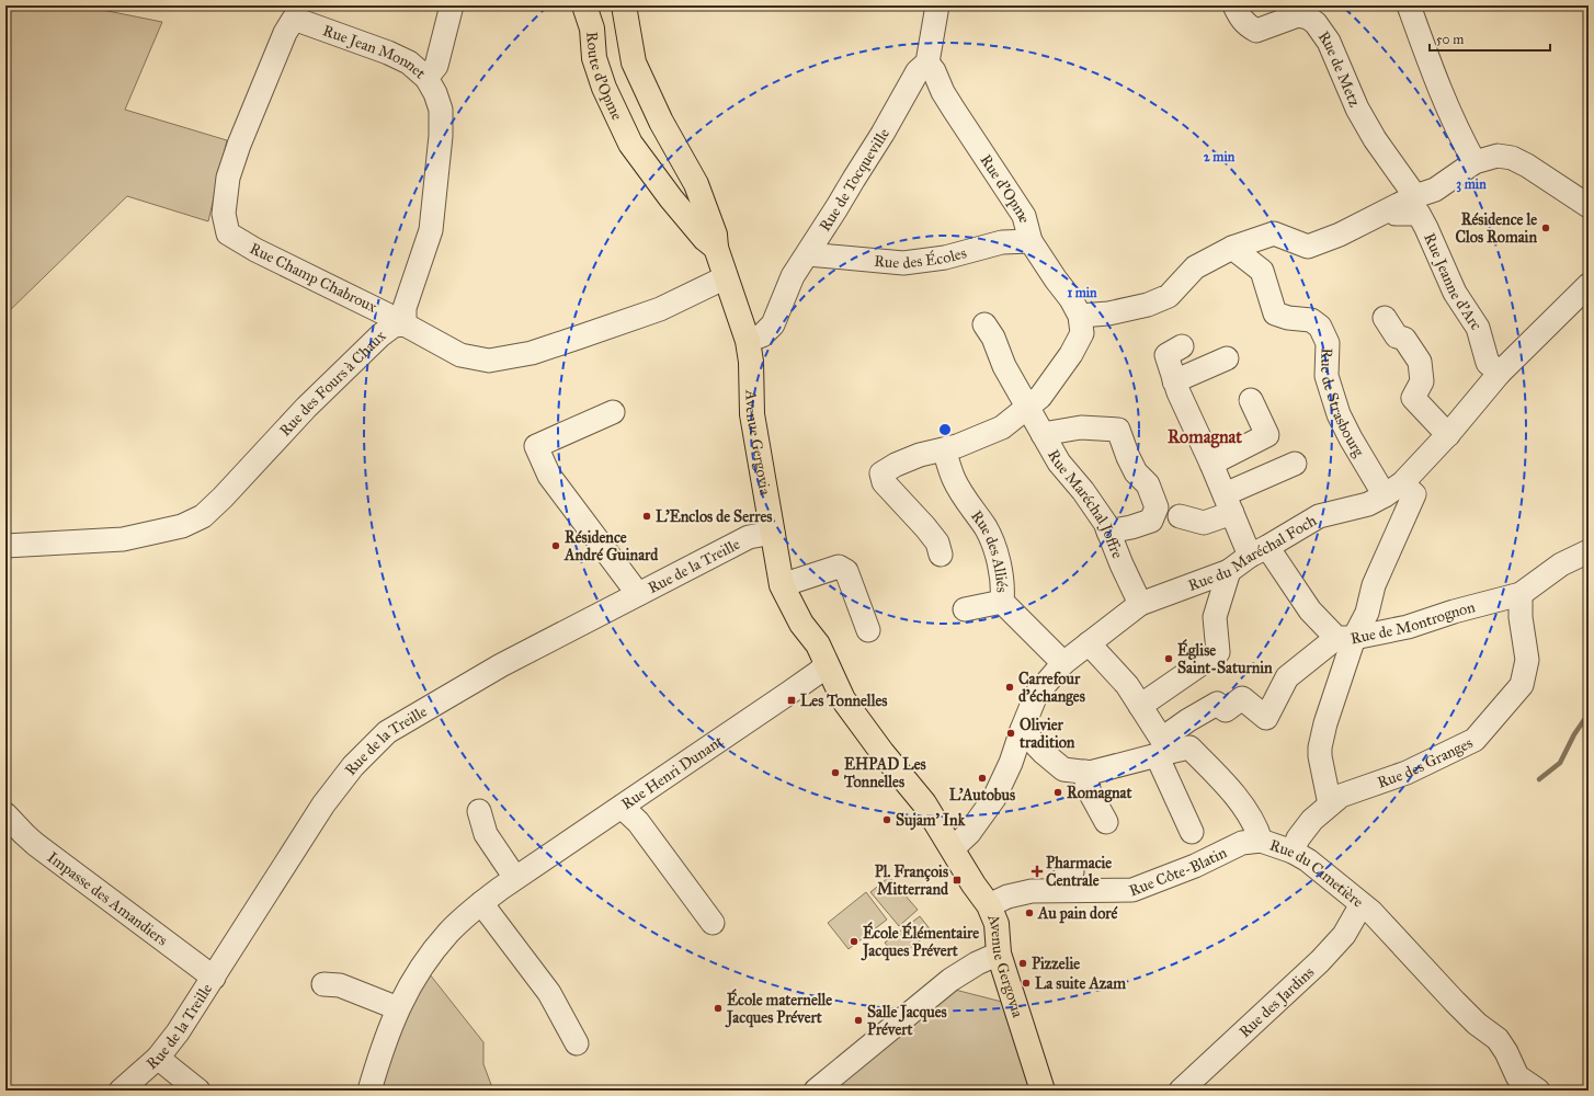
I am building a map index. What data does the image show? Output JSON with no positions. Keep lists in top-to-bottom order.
{
  "streets": {
    "main road": ["Route d'Opme", "Avenue Gergovia"],
    "street": [
      "Rue Jean Monnet",
      "Rue de Metz",
      "Rue de Tocqueville",
      "Rue d'Opme",
      "Rue des Écoles",
      "Rue Champ Chabroux",
      "Rue Jeanne d'Arc",
      "Rue des Fours à Chaux",
      "Rue de Strasbourg",
      "Rue Maréchal Joffre",
      "Rue du Maréchal Foch",
      "Rue des Alliés",
      "Rue de la Treille",
      "Rue de Montrognon",
      "Rue des Granges",
      "Rue Henri Dunant",
      "Rue Côte-Blatin",
      "Rue du Cimetière",
      "Impasse des Amandiers",
      "Rue des Jardins"
    ]
  },
  "crossings": [
    ["Rue Jean Monnet", "Rue Champ Chabroux"],
    ["Rue Jean Monnet", "Rue des Fours à Chaux"],
    ["Route d'Opme", "Avenue Gergovia"],
    ["Rue de Tocqueville", "Rue d'Opme"],
    ["Rue de Tocqueville", "Rue des Écoles"],
    ["Rue de Tocqueville", "Avenue Gergovia"],
    ["Rue d'Opme", "Rue des Écoles"],
    ["Rue Champ Chabroux", "Rue des Fours à Chaux"],
    ["Rue Jeanne d'Arc", "Rue du Maréchal Foch"],
    ["Rue des Fours à Chaux", "Avenue Gergovia"],
    ["Rue de Strasbourg", "Rue du Maréchal Foch"],
    ["Avenue Gergovia", "Rue du Maréchal Foch"],
    ["Avenue Gergovia", "Rue de la Treille"],
    ["Avenue Gergovia", "Rue Henri Dunant"],
    ["Avenue Gergovia", "Rue Côte-Blatin"],
    ["Rue Maréchal Joffre", "Rue du Maréchal Foch"],
    ["Rue du Maréchal Foch", "Rue des Alliés"],
    ["Rue du Maréchal Foch", "Rue de Montrognon"],
    ["Rue de la Treille", "Impasse des Amandiers"],
    ["Rue de Montrognon", "Rue des Granges"],
    ["Rue des Granges", "Rue du Cimetière"],
    ["Rue Côte-Blatin", "Rue du Cimetière"],
    ["Rue du Cimetière", "Rue des Jardins"]
  ],
  "districts": ["Romagnat"],
  "places": {
    "other": [
      "Résidence le Clos Romain",
      "L'Enclos de Serres",
      "Résidence André Guinard",
      "Église Saint-Saturnin",
      "Carrefour d'échanges",
      "Olivier tradition",
      "EHPAD Les Tonnelles",
      "L'Autobus",
      "Romagnat",
      "Sujam' Ink",
      "Au pain doré",
      "École Élémentaire Jacques Prévert",
      "Pizzelie",
      "La suite Azam",
      "École maternelle Jacques Prévert",
      "Salle Jacques Prévert"
    ],
    "transit": ["Les Tonnelles", "Pl. François Mitterrand"],
    "health": ["Pharmacie Centrale"]
  },
  "scale_bar": "50 m",
  "rings": ["2 min", "3 min", "1 min"]
}
